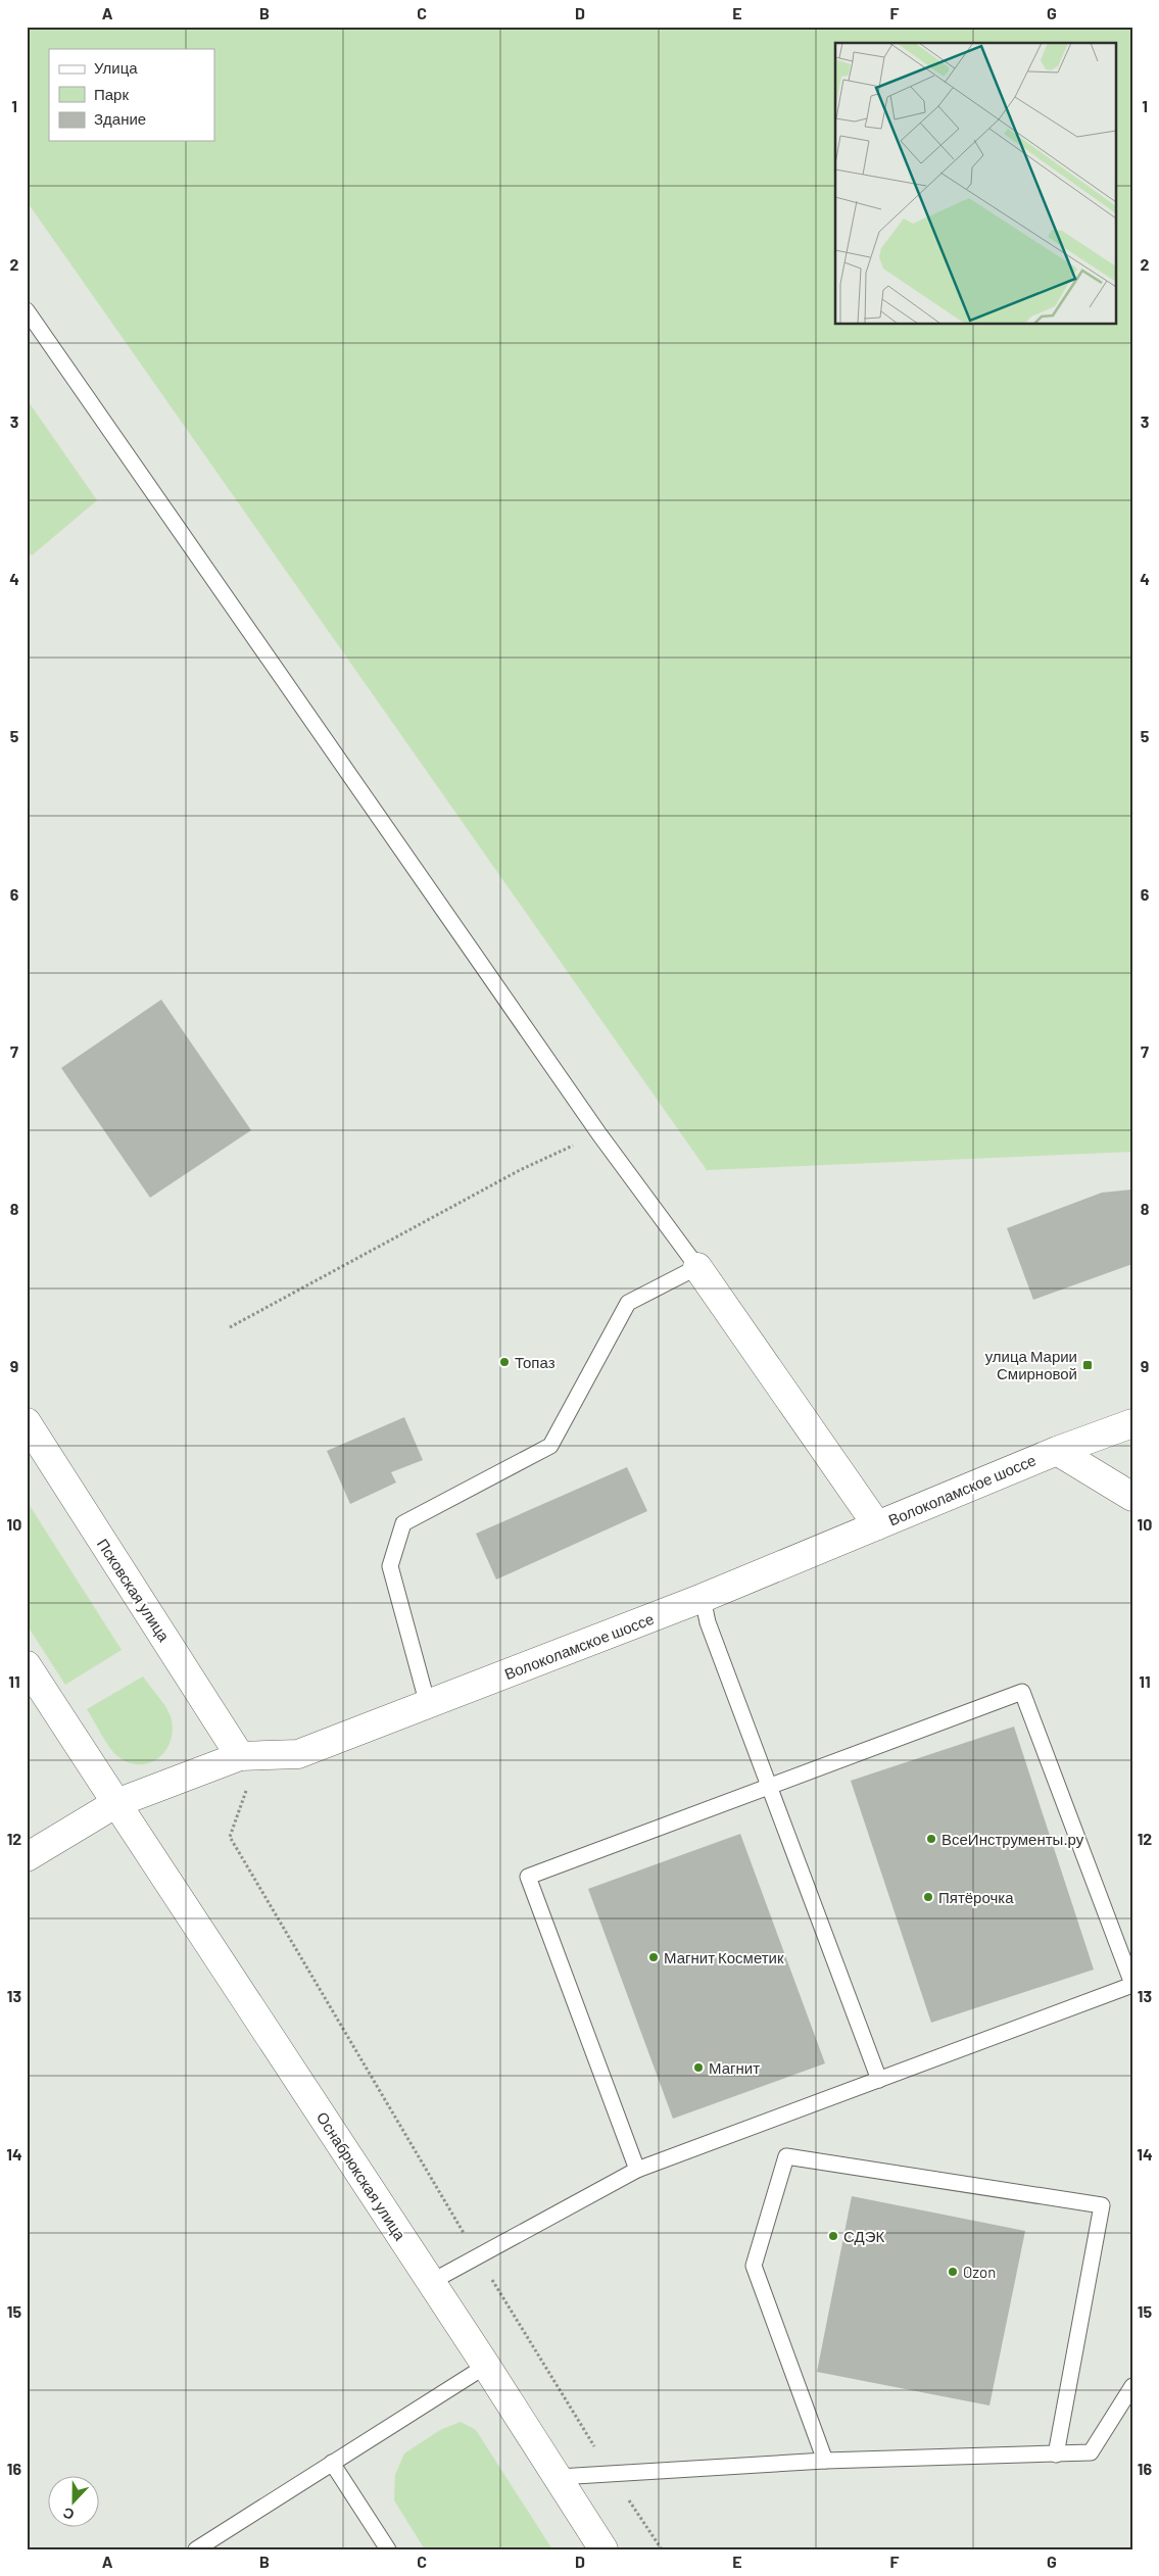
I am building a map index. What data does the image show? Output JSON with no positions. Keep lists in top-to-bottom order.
{
  "streets": {
    "main road": ["Волоколамское шоссе", "Псковская улица", "Оснабрюкская улица"]
  },
  "crossings": [
    ["Волоколамское шоссе", "Псковская улица"],
    ["Волоколамское шоссе", "Оснабрюкская улица"]
  ],
  "places": {
    "other": [
      "Топаз",
      "ВсеИнструменты.ру",
      "Пятёрочка",
      "Магнит Косметик",
      "Магнит",
      "СДЭК",
      "Ozon"
    ],
    "transit": ["улица Марии Смирновой"]
  },
  "legend": ["Улица", "Парк", "Здание"],
  "north": "bottom",
  "grid": {
    "columns": [
      "A",
      "B",
      "C",
      "D",
      "E",
      "F",
      "G"
    ],
    "rows": [
      "1",
      "2",
      "3",
      "4",
      "5",
      "6",
      "7",
      "8",
      "9",
      "10",
      "11",
      "12",
      "13",
      "14",
      "15",
      "16"
    ]
  }
}
